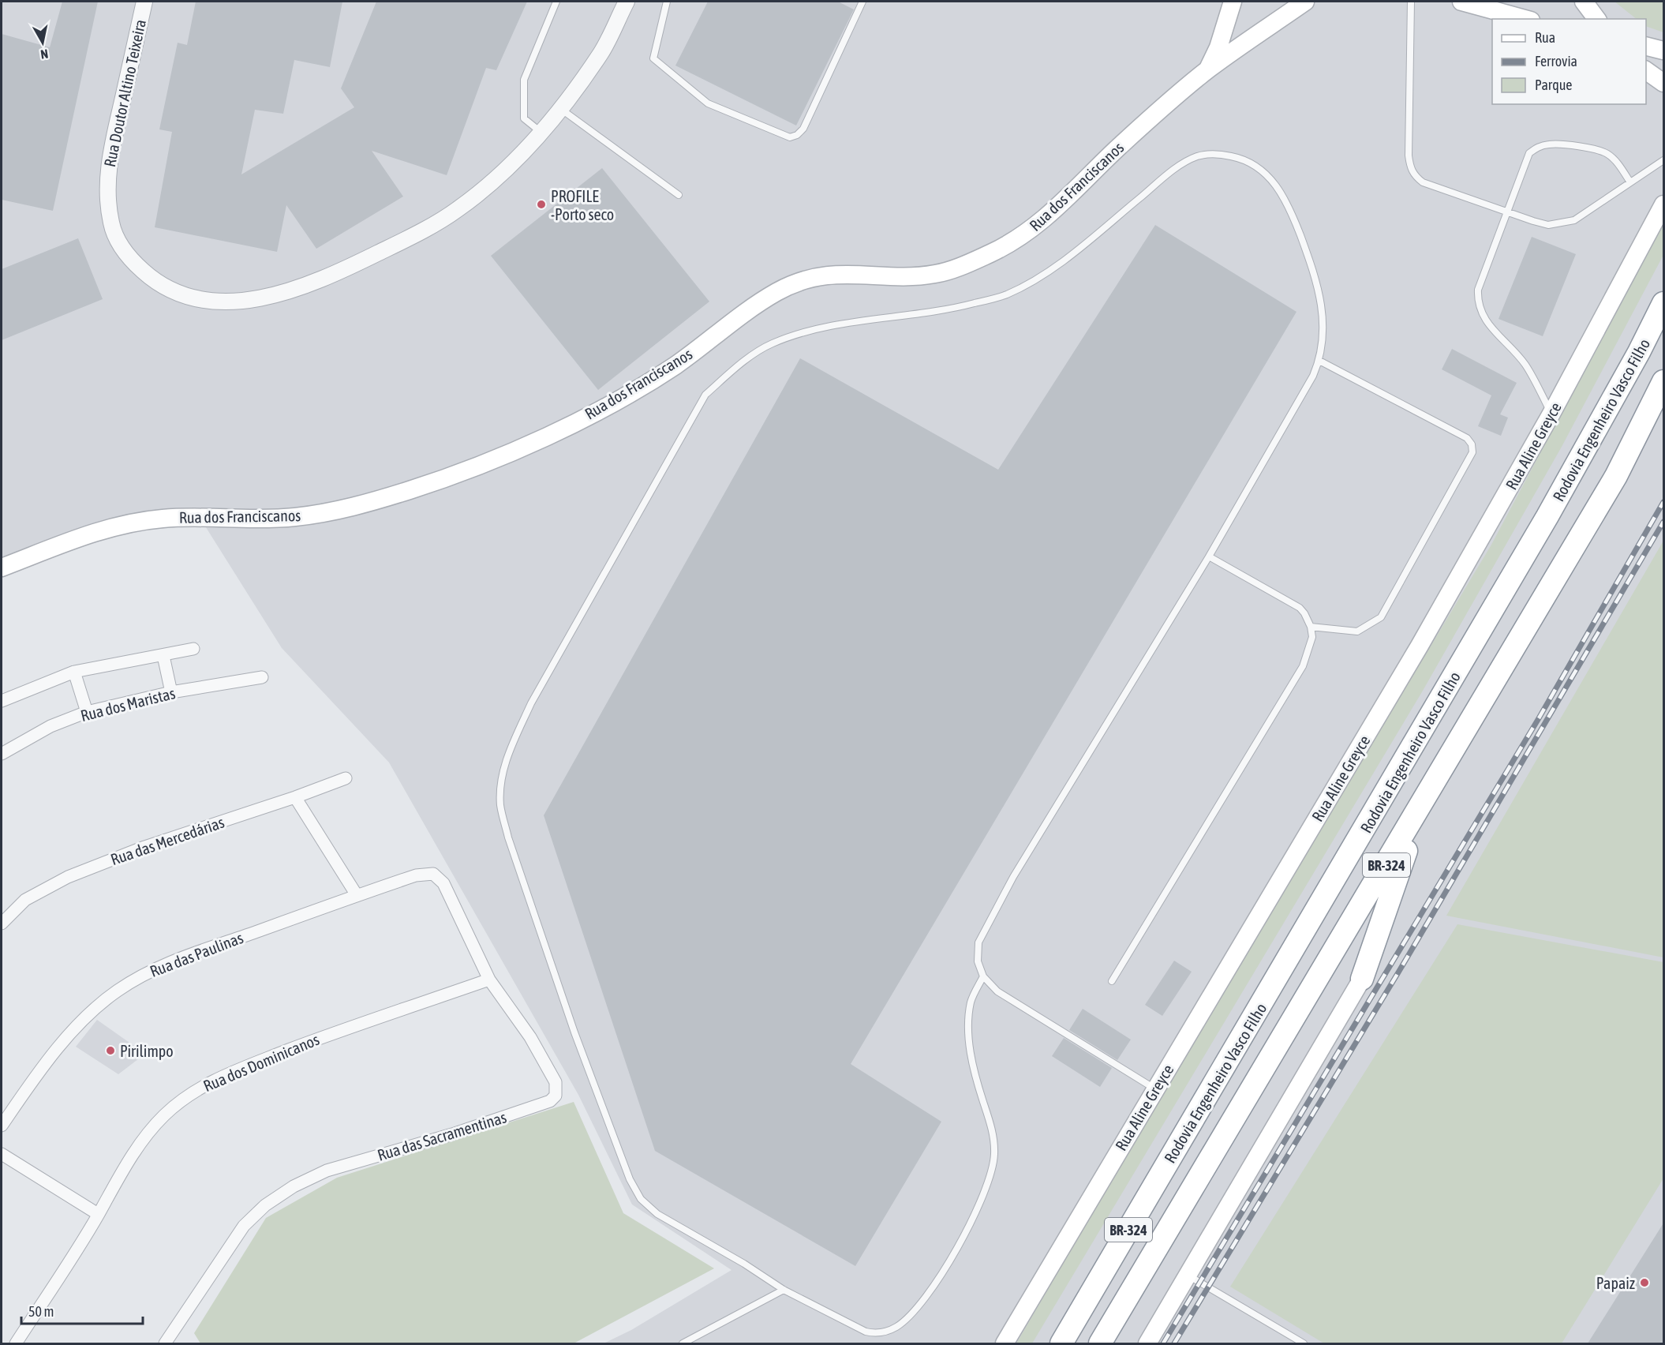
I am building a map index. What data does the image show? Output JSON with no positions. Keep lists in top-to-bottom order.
{
  "streets": {
    "highway": ["Rodovia Engenheiro Vasco Filho", "BR-324"],
    "main road": ["Rua dos Franciscanos", "Rua Aline Greyce"],
    "street": [
      "Rua Doutor Altino Teixeira",
      "Rua dos Maristas",
      "Rua das Mercedárias",
      "Rua das Paulinas",
      "Rua dos Dominicanos",
      "Rua das Sacramentinas"
    ]
  },
  "crossings": [
    ["Rua das Paulinas", "Rua das Sacramentinas"],
    ["Rua dos Dominicanos", "Rua das Sacramentinas"]
  ],
  "places": ["PROFILE -Porto seco", "Pirilimpo", "Papaiz"],
  "legend": ["Rua", "Ferrovia", "Parque"],
  "scale_bar": "50 m",
  "north": "bottom"
}
